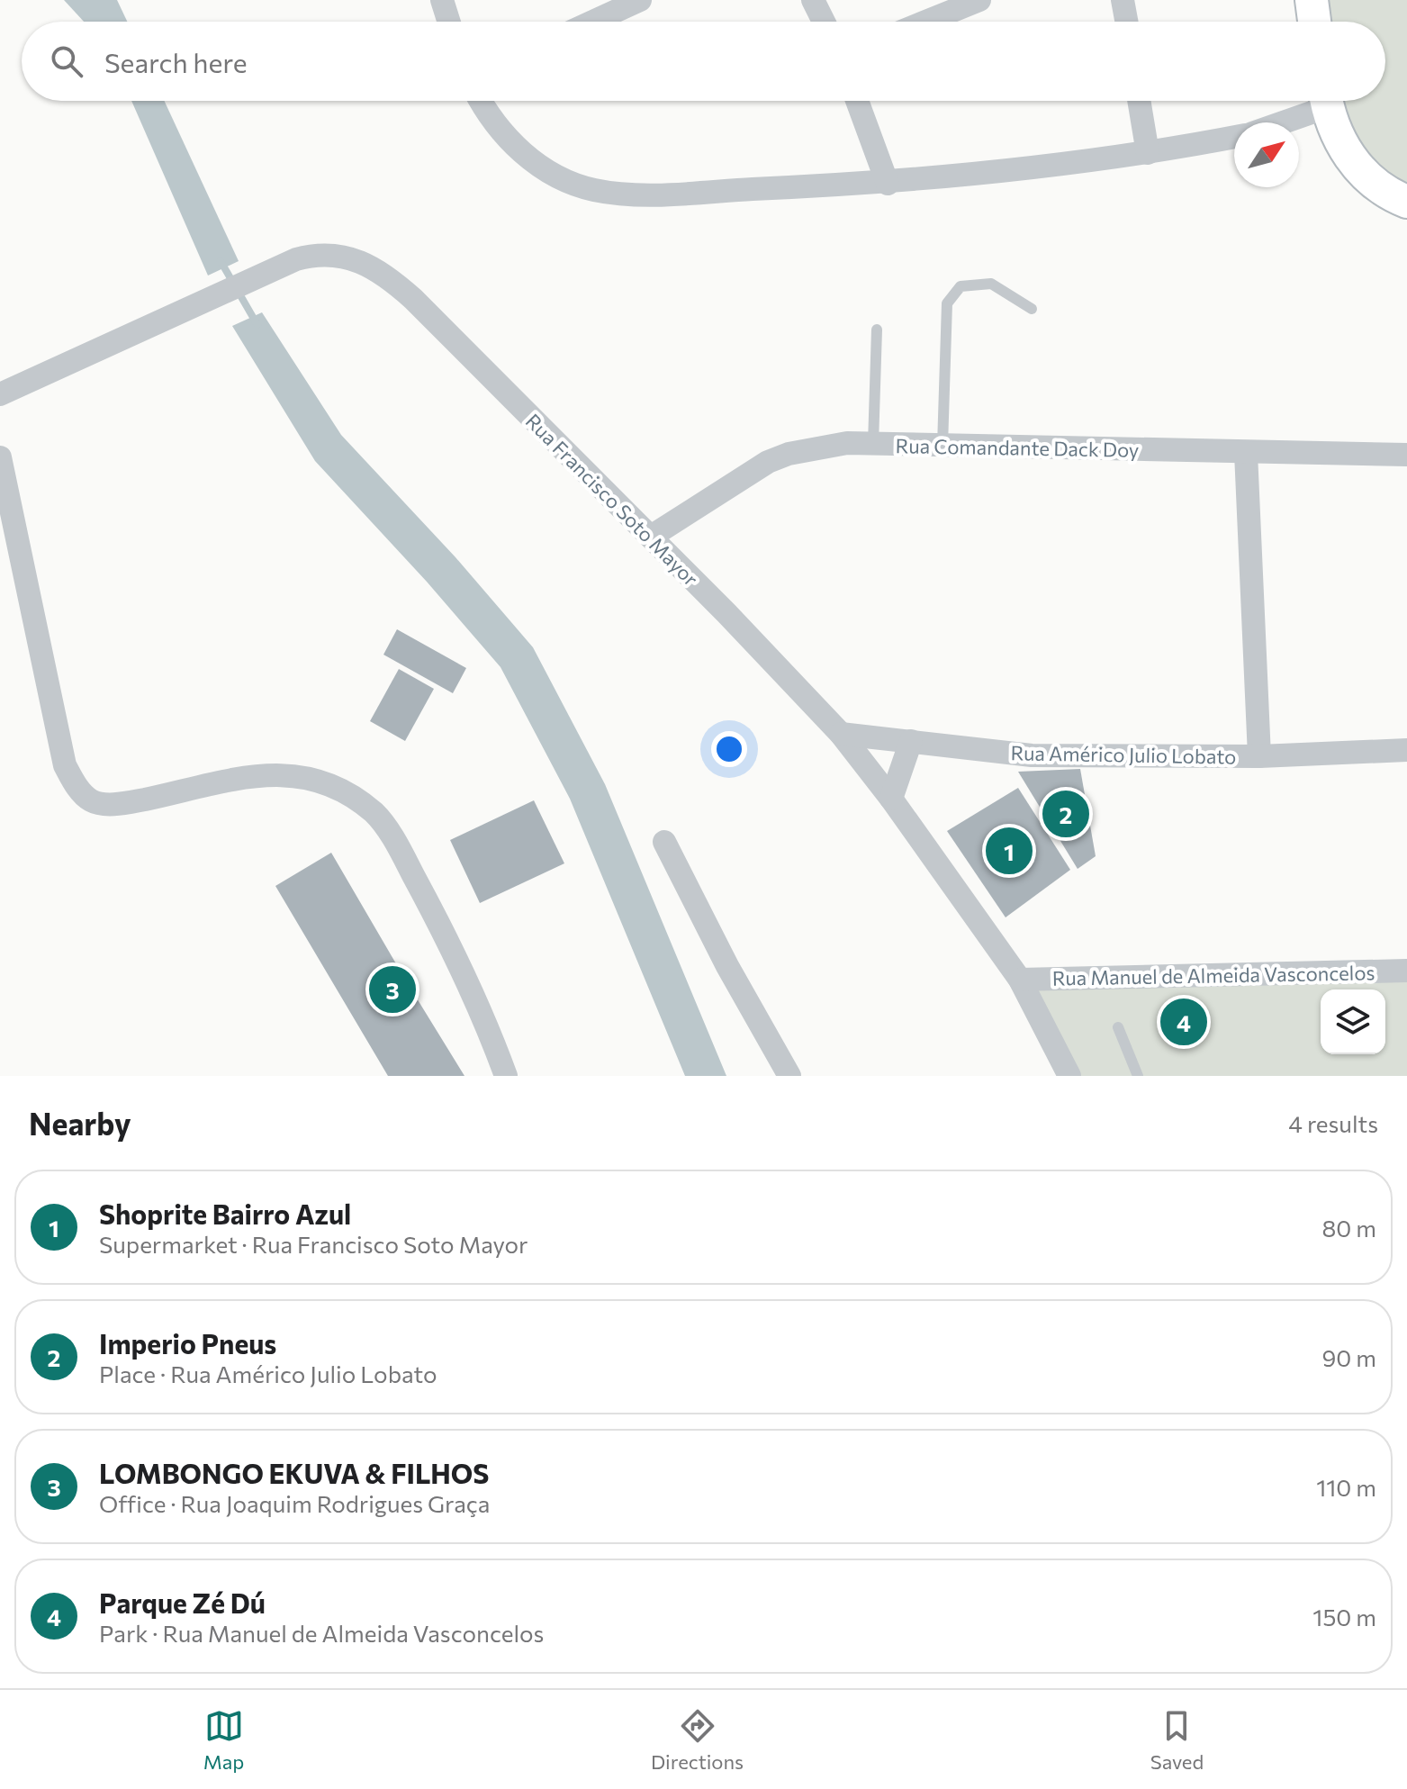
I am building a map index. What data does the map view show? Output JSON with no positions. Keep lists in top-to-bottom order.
{
  "streets": {
    "street": [
      "Rua Comandante Dack Doy",
      "Rua Francisco Soto Mayor",
      "Rua Américo Julio Lobato",
      "Rua Manuel de Almeida Vasconcelos"
    ]
  },
  "crossings": [
    ["Rua Comandante Dack Doy", "Rua Francisco Soto Mayor"],
    ["Rua Francisco Soto Mayor", "Rua Américo Julio Lobato"],
    ["Rua Francisco Soto Mayor", "Rua Manuel de Almeida Vasconcelos"]
  ],
  "north": "top right",
  "page": {
    "search": "Search here",
    "pins": [
      "2",
      "1",
      "3",
      "4"
    ],
    "heading": ["Nearby", "4 results"],
    "list": [
      {
        "mark": "1",
        "name": "Shoprite Bairro Azul",
        "note": "Supermarket · Rua Francisco Soto Mayor",
        "value": "80 m"
      },
      {
        "mark": "2",
        "name": "Imperio Pneus",
        "note": "Place · Rua Américo Julio Lobato",
        "value": "90 m"
      },
      {
        "mark": "3",
        "name": "LOMBONGO EKUVA & FILHOS",
        "note": "Office · Rua Joaquim Rodrigues Graça",
        "value": "110 m"
      },
      {
        "mark": "4",
        "name": "Parque Zé Dú",
        "note": "Park · Rua Manuel de Almeida Vasconcelos",
        "value": "150 m"
      }
    ],
    "nav": ["Map", "Directions", "Saved"]
  }
}
